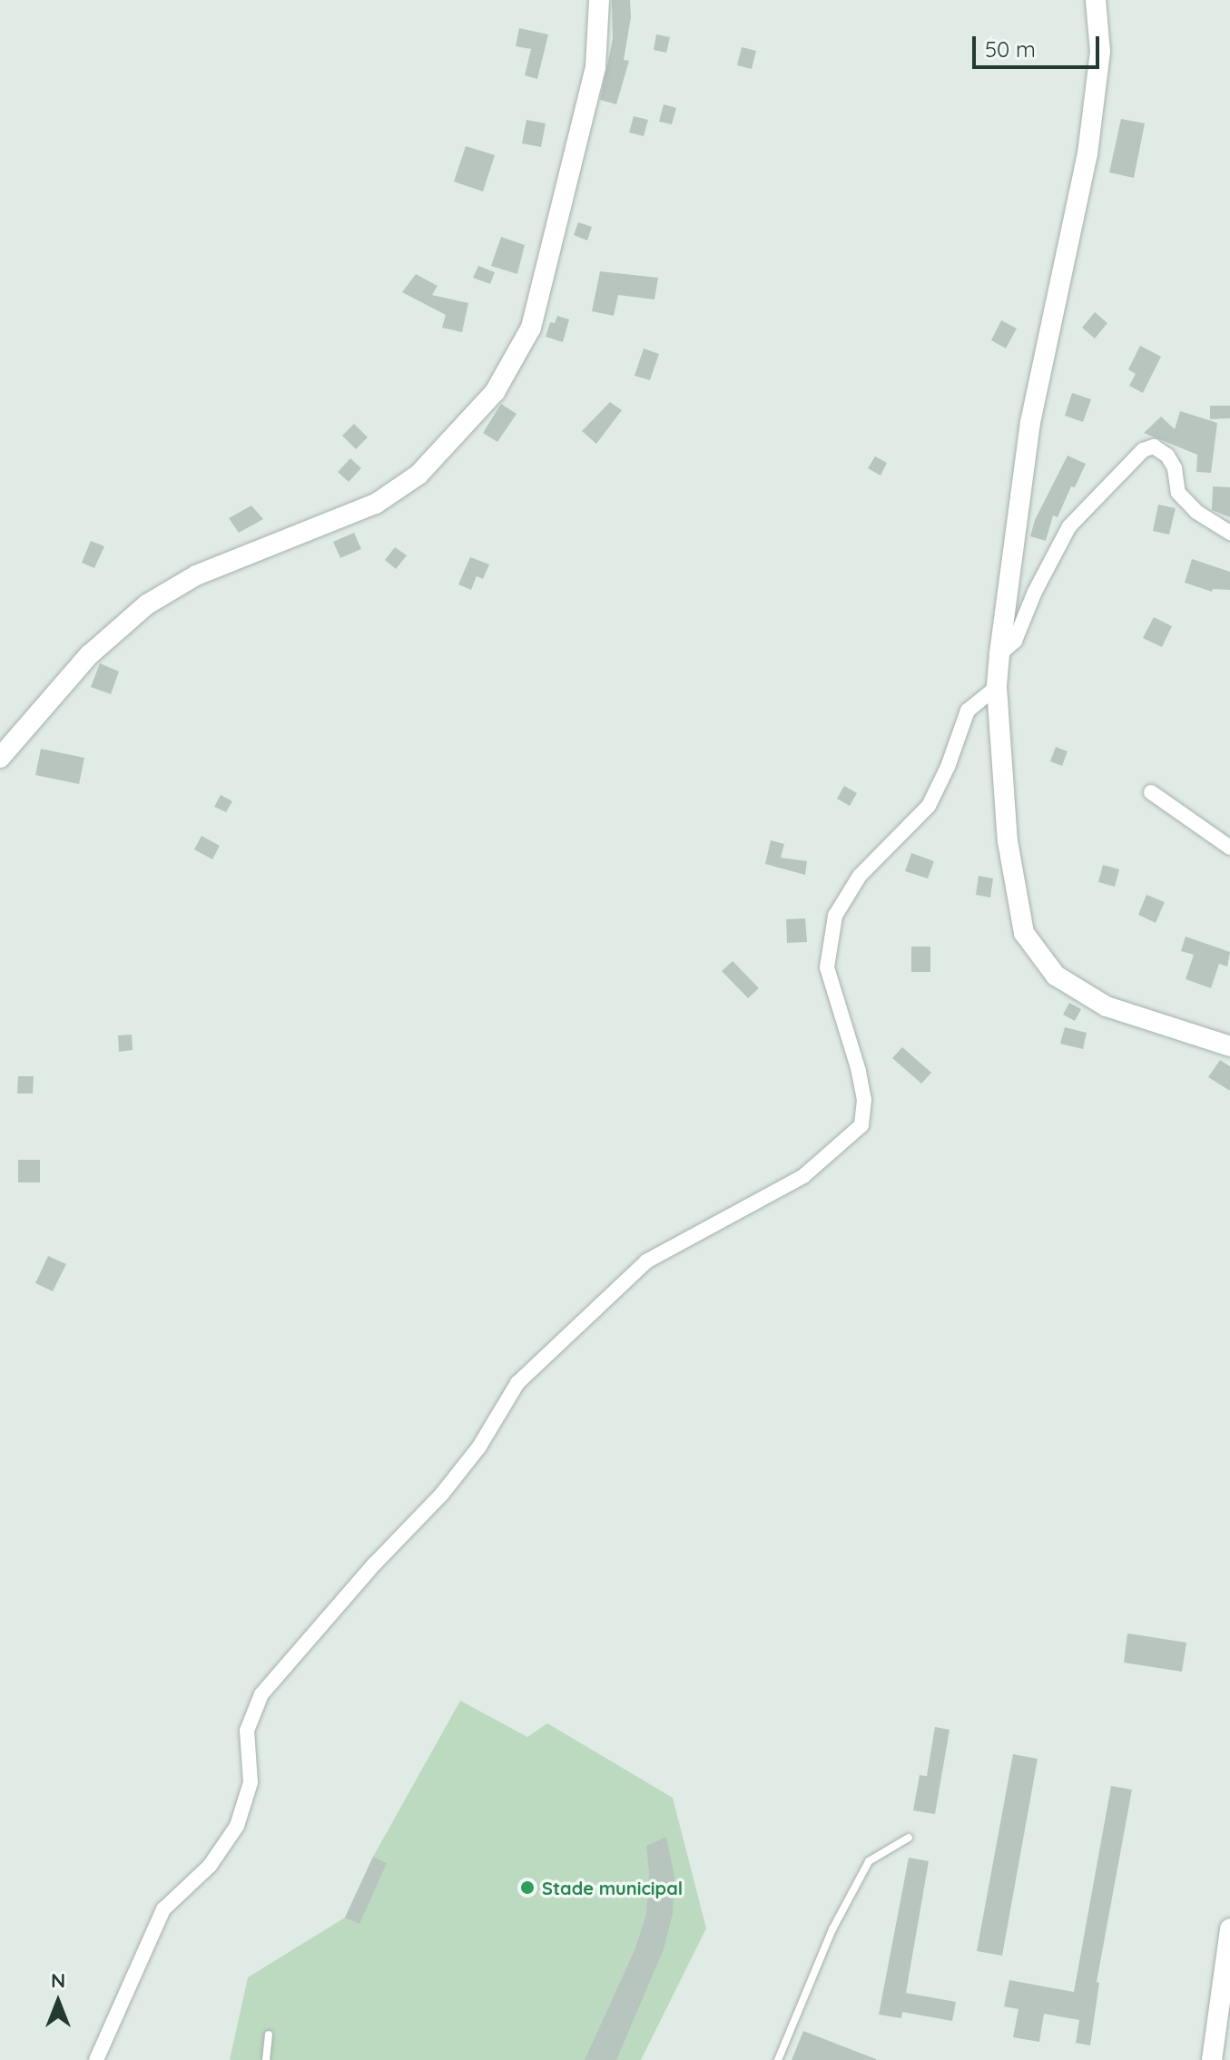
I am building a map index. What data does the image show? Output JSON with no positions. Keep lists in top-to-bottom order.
{
  "places": ["Stade municipal"],
  "scale_bar": "50 m",
  "north": "top"
}
